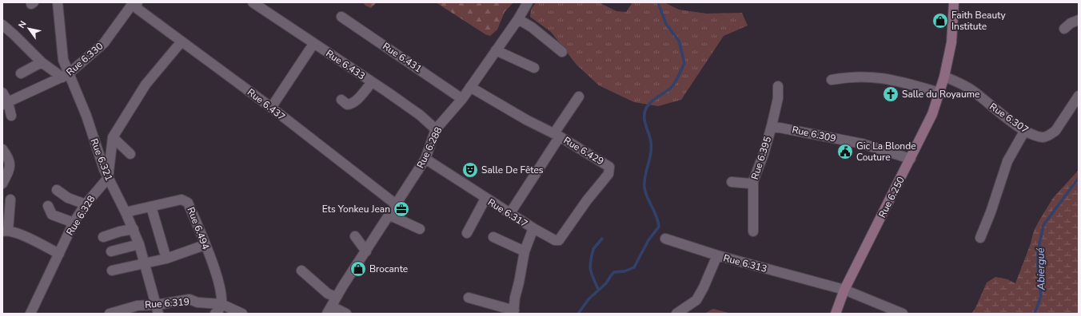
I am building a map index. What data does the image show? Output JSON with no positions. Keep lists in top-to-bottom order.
{
  "streets": {
    "main road": ["Rue 6.250"],
    "street": [
      "Rue 6.431",
      "Rue 6.330",
      "Rue 6.433",
      "Rue 6.437",
      "Rue 6.307",
      "Rue 6.309",
      "Rue 6.288",
      "Rue 6.429",
      "Rue 6.395",
      "Rue 6.321",
      "Rue 6.317",
      "Rue 6.328",
      "Rue 6.494",
      "Rue 6.313",
      "Rue 6.319"
    ]
  },
  "crossings": [
    ["Rue 6.431", "Rue 6.288"],
    ["Rue 6.330", "Rue 6.437"],
    ["Rue 6.330", "Rue 6.321"],
    ["Rue 6.433", "Rue 6.288"],
    ["Rue 6.437", "Rue 6.288"],
    ["Rue 6.307", "Rue 6.250"],
    ["Rue 6.309", "Rue 6.395"],
    ["Rue 6.309", "Rue 6.250"],
    ["Rue 6.288", "Rue 6.429"],
    ["Rue 6.288", "Rue 6.317"],
    ["Rue 6.429", "Rue 6.317"],
    ["Rue 6.321", "Rue 6.328"],
    ["Rue 6.321", "Rue 6.494"],
    ["Rue 6.321", "Rue 6.319"],
    ["Rue 6.250", "Rue 6.313"],
    ["Rue 6.494", "Rue 6.319"]
  ],
  "water": ["Abiergué"],
  "places": {
    "shop": ["Faith Beauty Institute", "Brocante"],
    "church": ["Salle du Royaume"],
    "public building": ["Gic La Blonde Couture"],
    "theatre": ["Salle De Fêtes"],
    "office": ["Ets Yonkeu Jean"]
  },
  "north": "top left"
}
